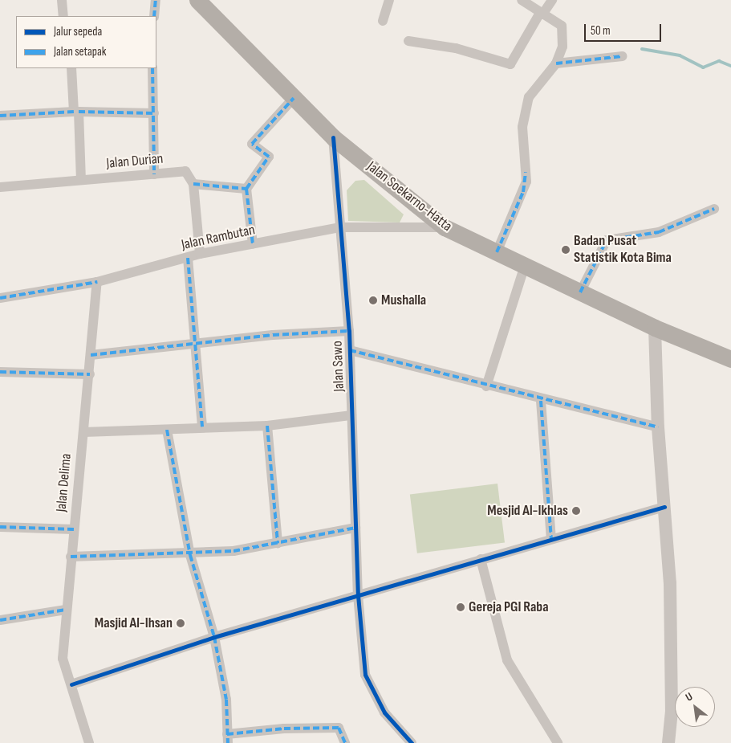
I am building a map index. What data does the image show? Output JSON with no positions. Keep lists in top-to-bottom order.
{
  "streets": {
    "highway": ["Jalan Soekarno-Hatta"],
    "street": [
      "Jalan Durian",
      "Jalan Rambutan",
      "Jalan Sawo",
      "Jalan Delima"
    ]
  },
  "crossings": [
    ["Jalan Soekarno-Hatta", "Jalan Rambutan"],
    ["Jalan Soekarno-Hatta", "Jalan Sawo"],
    ["Jalan Rambutan", "Jalan Sawo"],
    ["Jalan Rambutan", "Jalan Delima"]
  ],
  "places": [
    "Badan Pusat Statistik Kota Bima",
    "Mushalla",
    "Mesjid Al-Ikhlas",
    "Gereja PGI Raba",
    "Masjid Al-Ihsan"
  ],
  "legend": ["Jalur sepeda", "Jalan setapak"],
  "scale_bar": "50 m",
  "north": "top left"
}
